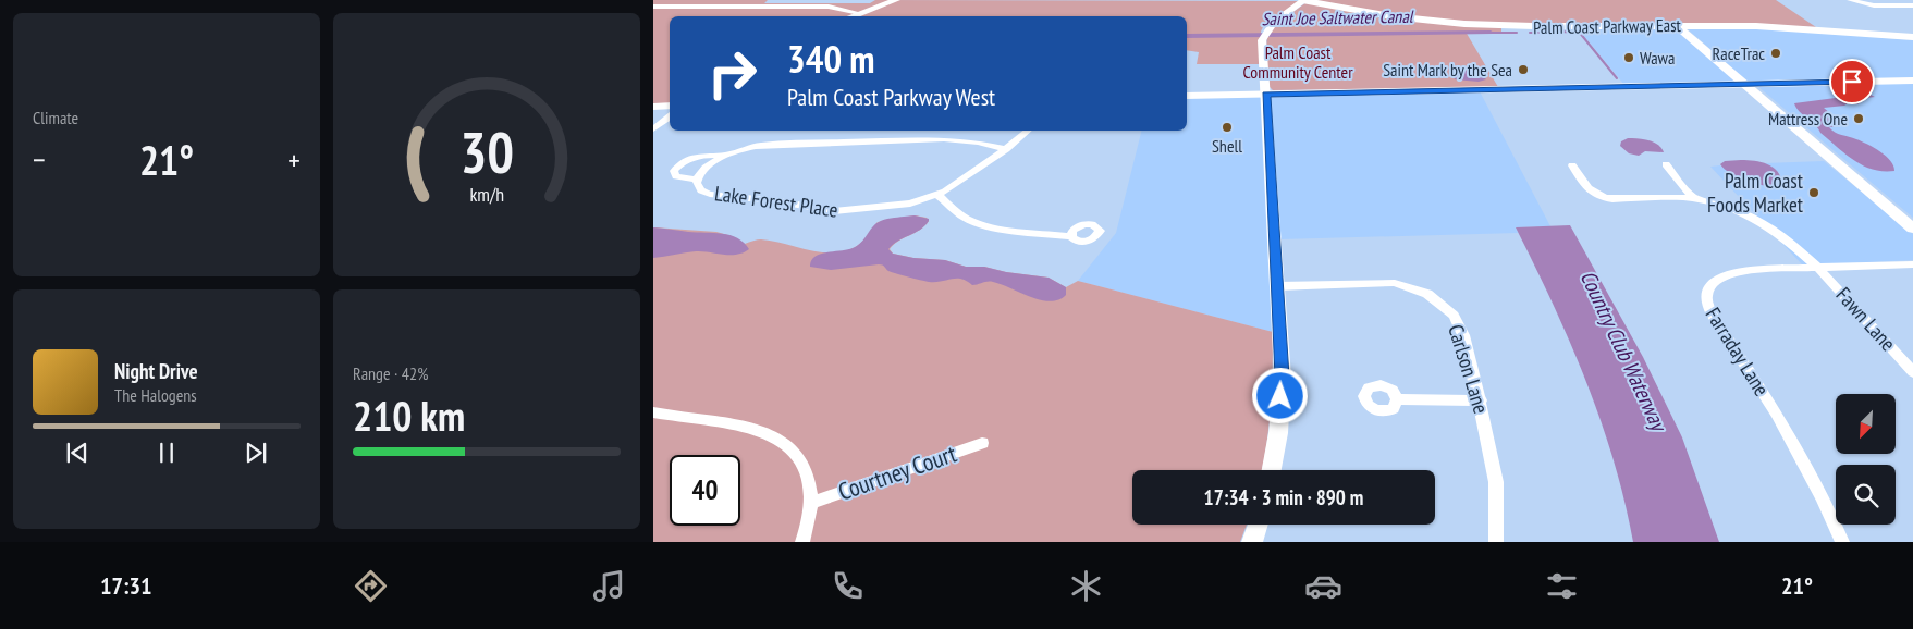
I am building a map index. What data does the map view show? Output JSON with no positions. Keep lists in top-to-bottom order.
{
  "streets": {
    "main road": ["Palm Coast Parkway East"],
    "street": [
      "Lake Forest Place",
      "Fawn Lane",
      "Farraday Lane",
      "Carlson Lane",
      "Courtney Court"
    ]
  },
  "crossings": [
    ["Fawn Lane", "Farraday Lane"]
  ],
  "water": ["Saint Joe Saltwater Canal", "Country Club Waterway"],
  "parks": ["Palm Coast Community Center"],
  "places": [
    "RaceTrac",
    "Wawa",
    "Saint Mark by the Sea",
    "Mattress One",
    "Shell",
    "Palm Coast Foods Market"
  ],
  "north": "bottom left",
  "page": {
    "tile": [
      "Climate",
      ["Range · 42%", "210 km"]
    ],
    "turn": ["340 m", "Palm Coast Parkway West"],
    "heat": ["−", "21°", "+"],
    "song": ["Night Drive", "The Halogens"],
    "limit": "40",
    "trip": "17:34 · 3 min · 890 m",
    "tabs": ["17:31", "21°"],
    "gauge": ["30", "km/h"]
  }
}
